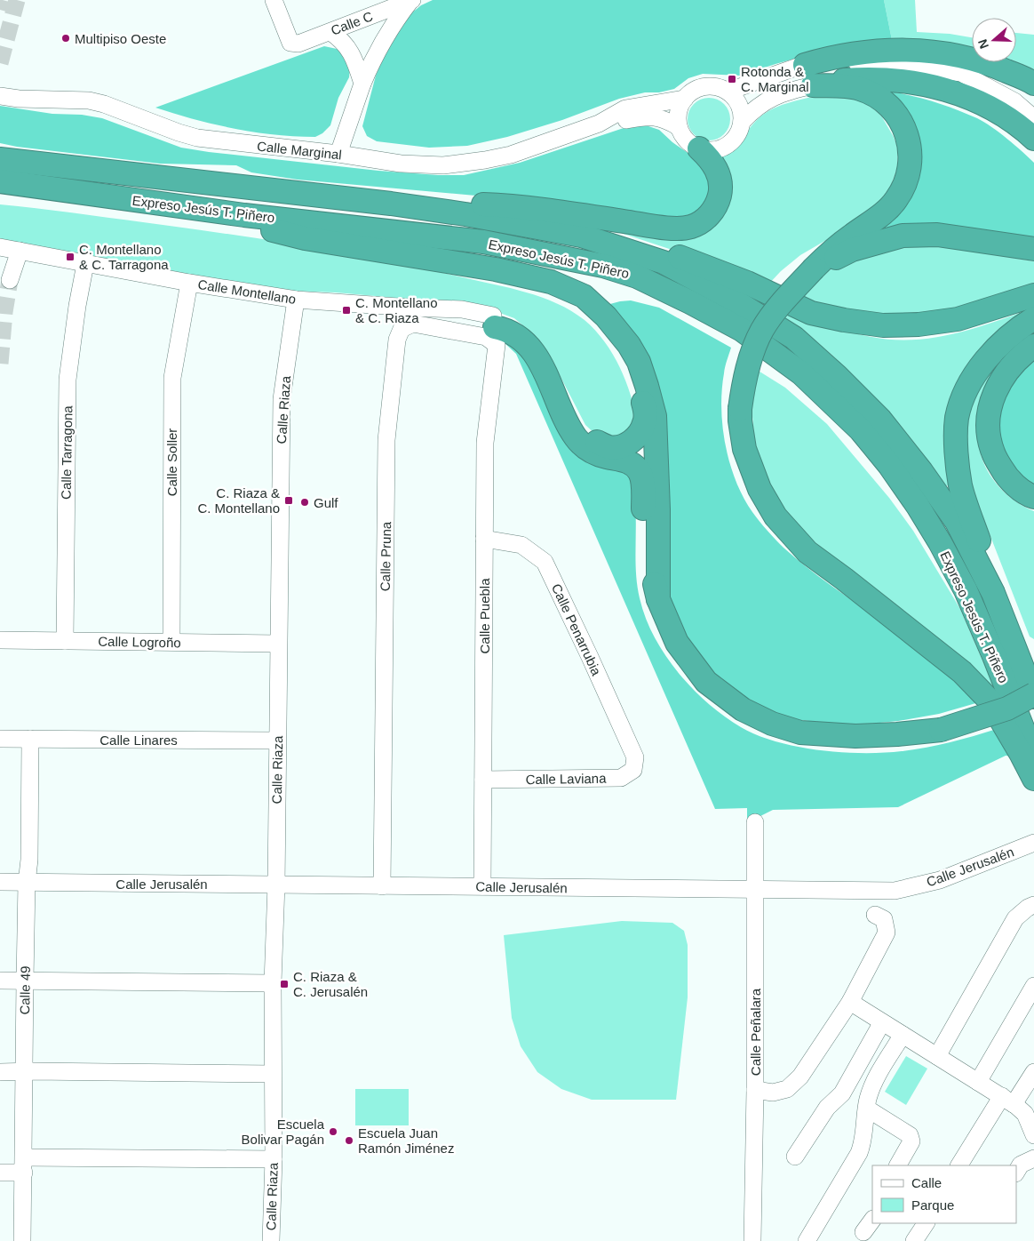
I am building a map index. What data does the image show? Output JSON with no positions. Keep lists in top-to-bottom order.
{
  "streets": {
    "highway": ["Expreso Jesús T. Piñero"],
    "street": [
      "Calle C",
      "Calle Marginal",
      "Calle Montellano",
      "Calle Riaza",
      "Calle Tarragona",
      "Calle Soller",
      "Calle Pruna",
      "Calle Puebla",
      "Calle Penarrubia",
      "Calle Logroño",
      "Calle Linares",
      "Calle Laviana",
      "Calle Jerusalén",
      "Calle 49",
      "Calle Peñalara"
    ]
  },
  "crossings": [
    ["Calle Montellano", "Calle Riaza"],
    ["Calle Montellano", "Calle Tarragona"],
    ["Calle Montellano", "Calle Soller"],
    ["Calle Montellano", "Calle Pruna"],
    ["Calle Montellano", "Calle Puebla"],
    ["Calle Riaza", "Calle Logroño"],
    ["Calle Riaza", "Calle Linares"],
    ["Calle Riaza", "Calle Jerusalén"],
    ["Calle Tarragona", "Calle Logroño"],
    ["Calle Soller", "Calle Logroño"],
    ["Calle Pruna", "Calle Puebla"],
    ["Calle Pruna", "Calle Jerusalén"],
    ["Calle Puebla", "Calle Penarrubia"],
    ["Calle Puebla", "Calle Laviana"],
    ["Calle Puebla", "Calle Jerusalén"],
    ["Calle Penarrubia", "Calle Laviana"],
    ["Calle Linares", "Calle 49"],
    ["Calle Jerusalén", "Calle 49"],
    ["Calle Jerusalén", "Calle Peñalara"]
  ],
  "places": {
    "other": [
      "Multipiso Oeste",
      "Gulf",
      "Escuela Bolivar Pagán",
      "Escuela Juan Ramón Jiménez"
    ],
    "transit": [
      "Rotonda & C. Marginal",
      "C. Montellano & C. Tarragona",
      "C. Montellano & C. Riaza",
      "C. Riaza & C. Montellano",
      "C. Riaza & C. Jerusalén"
    ]
  },
  "legend": ["Calle", "Parque"],
  "north": "left"
}
